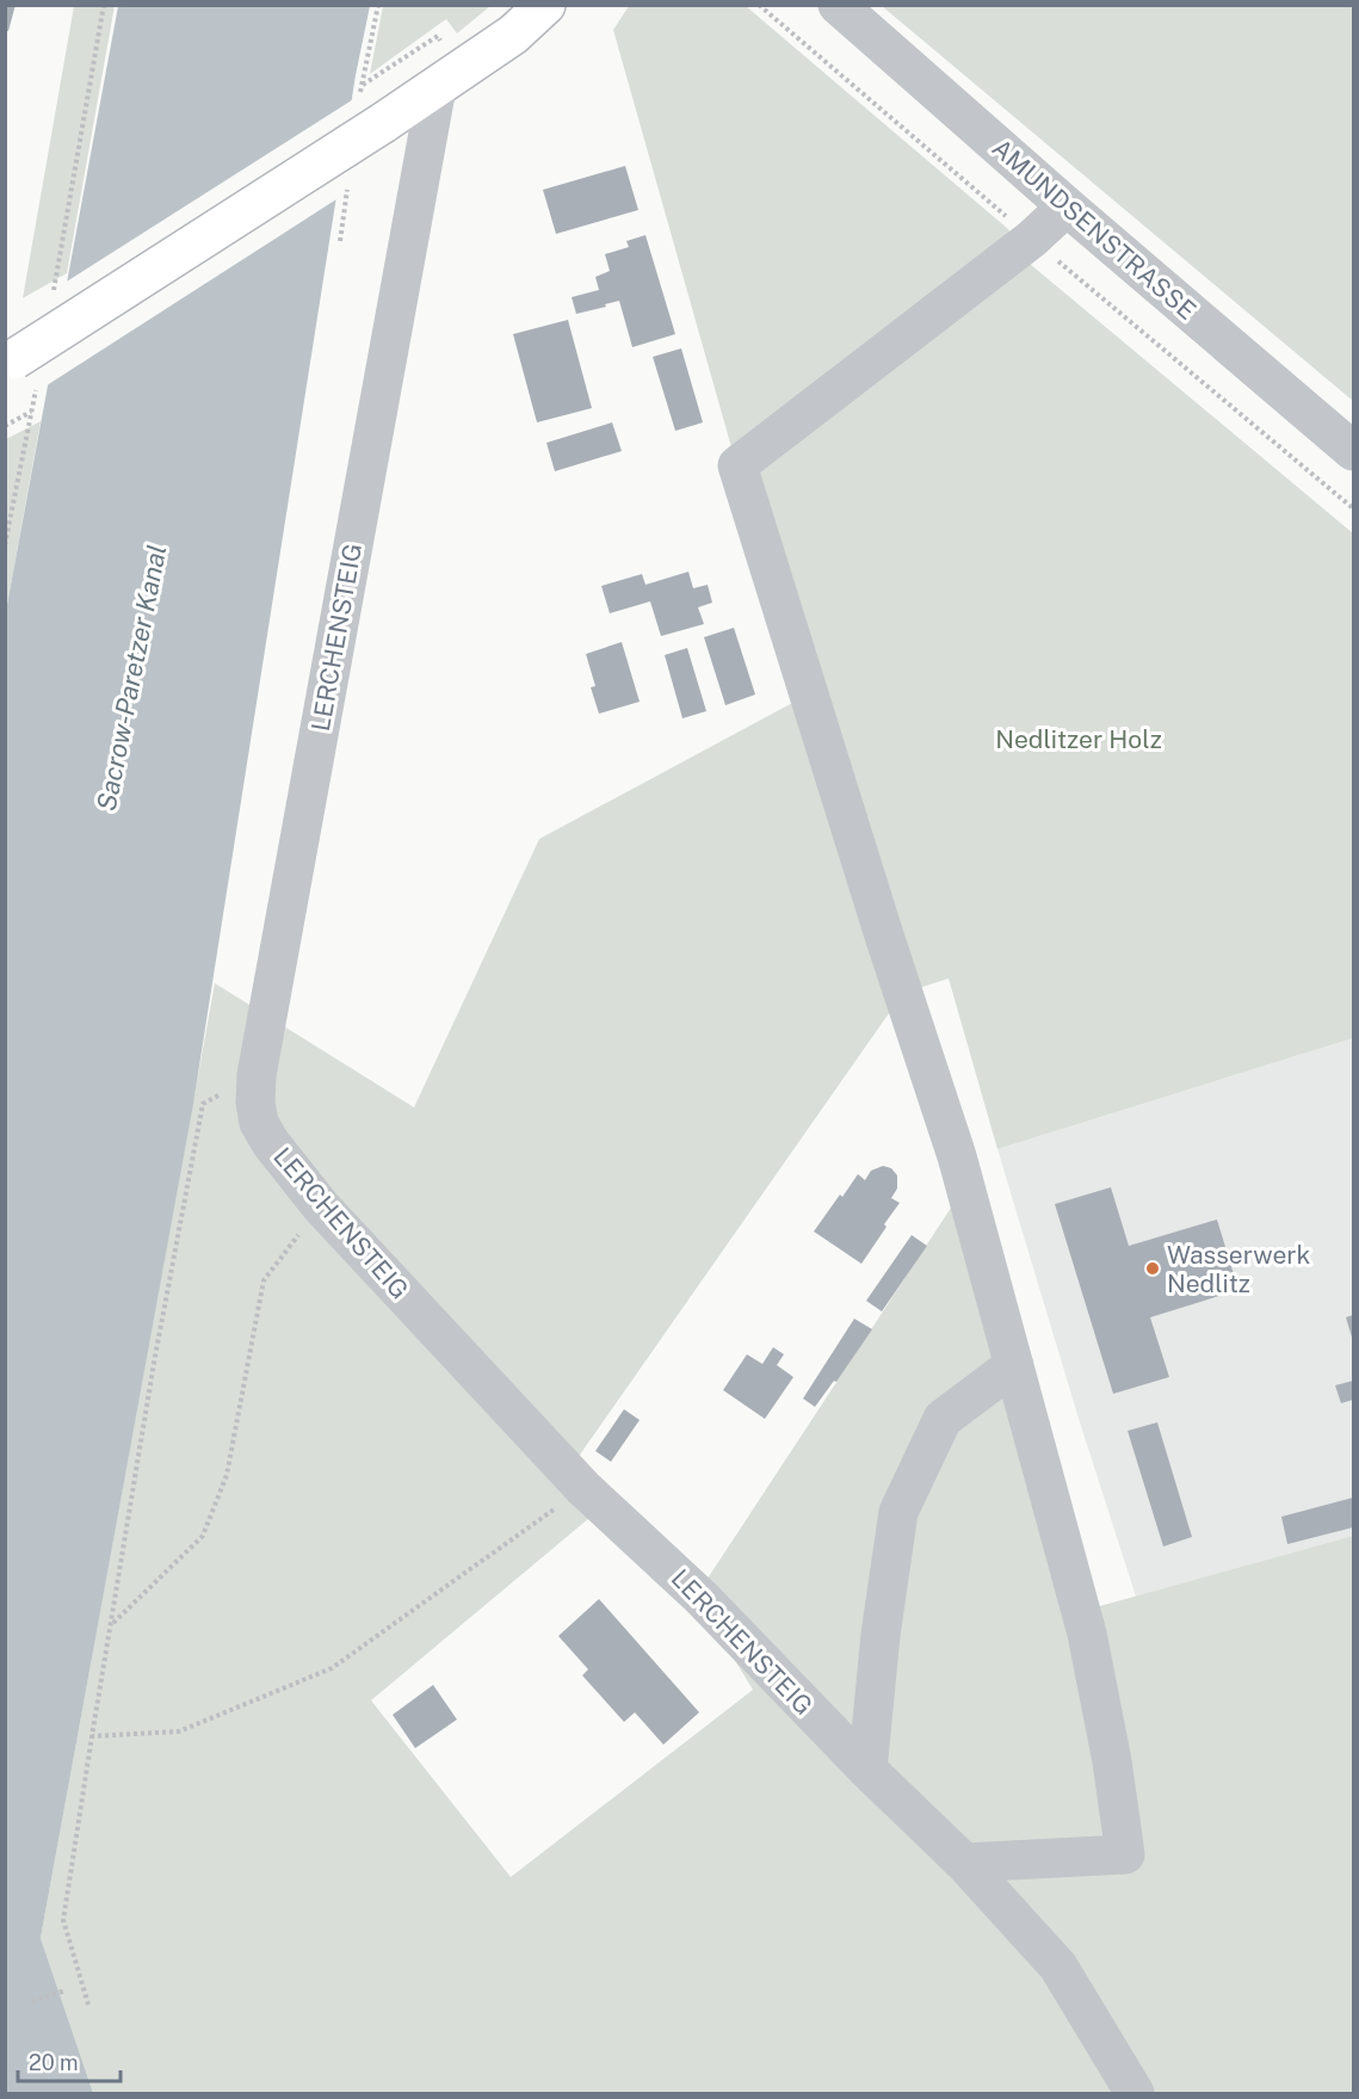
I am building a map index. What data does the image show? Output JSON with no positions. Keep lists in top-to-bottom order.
{
  "streets": {
    "street": ["AMUNDSENSTRASSE", "LERCHENSTEIG"]
  },
  "water": ["Sacrow-Paretzer Kanal"],
  "parks": ["Nedlitzer Holz"],
  "places": ["Wasserwerk Nedlitz"],
  "scale_bar": "20 m"
}
